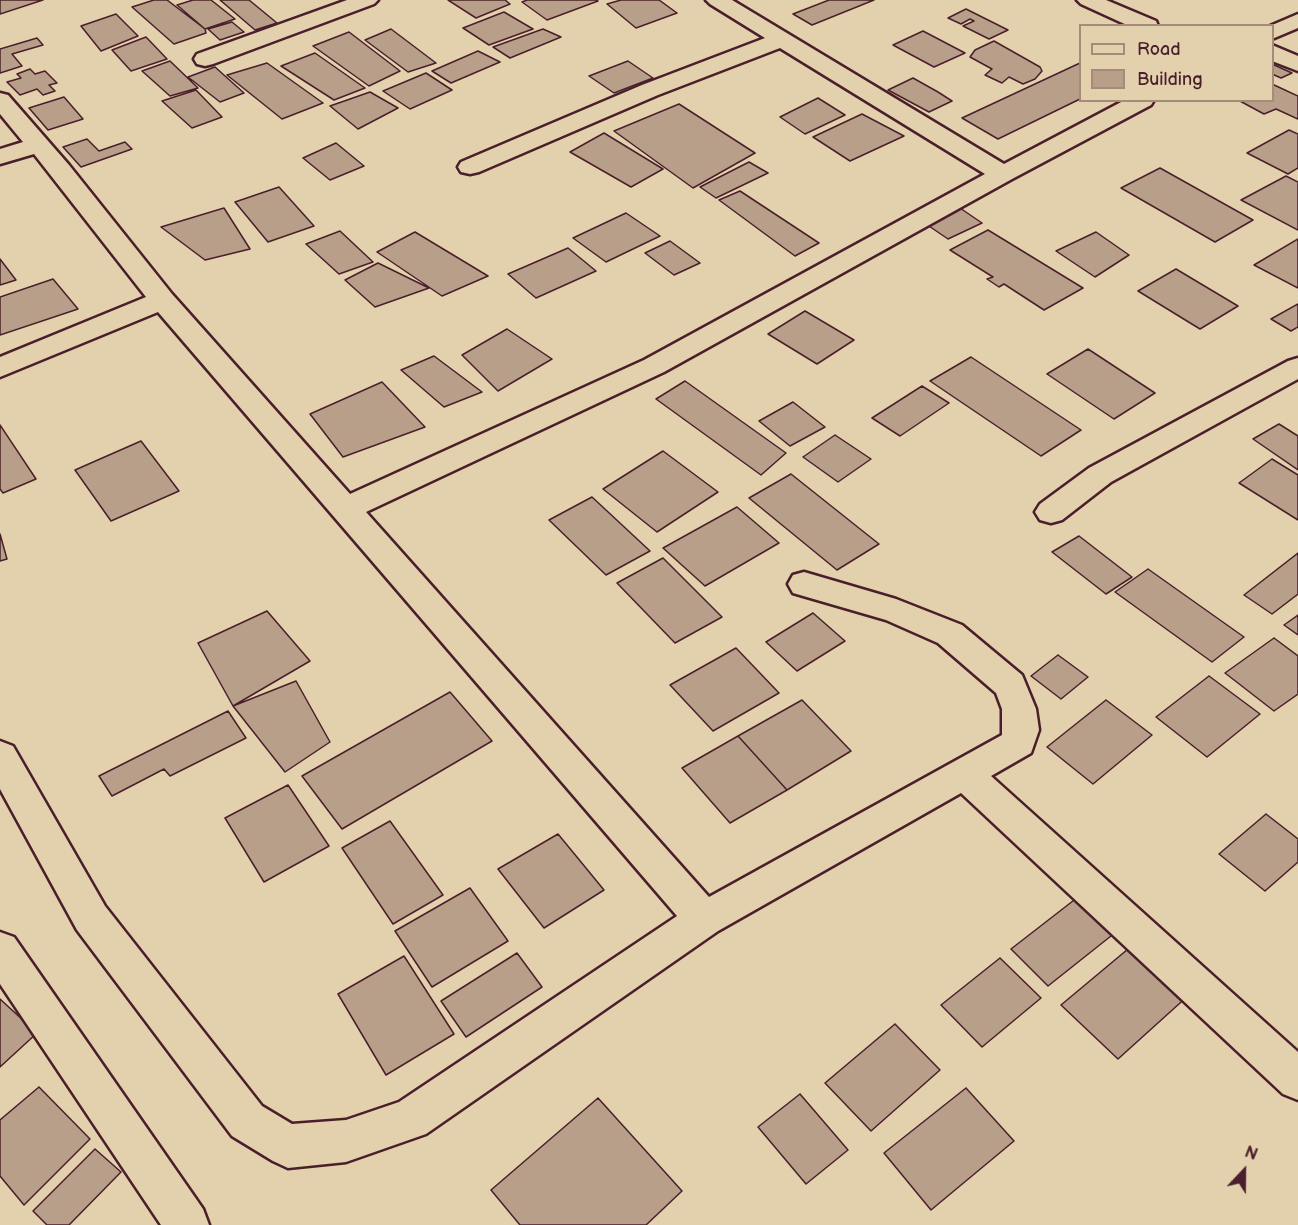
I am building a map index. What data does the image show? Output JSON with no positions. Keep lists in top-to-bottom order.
{
  "legend": ["Road", "Building"],
  "north": "top"
}
